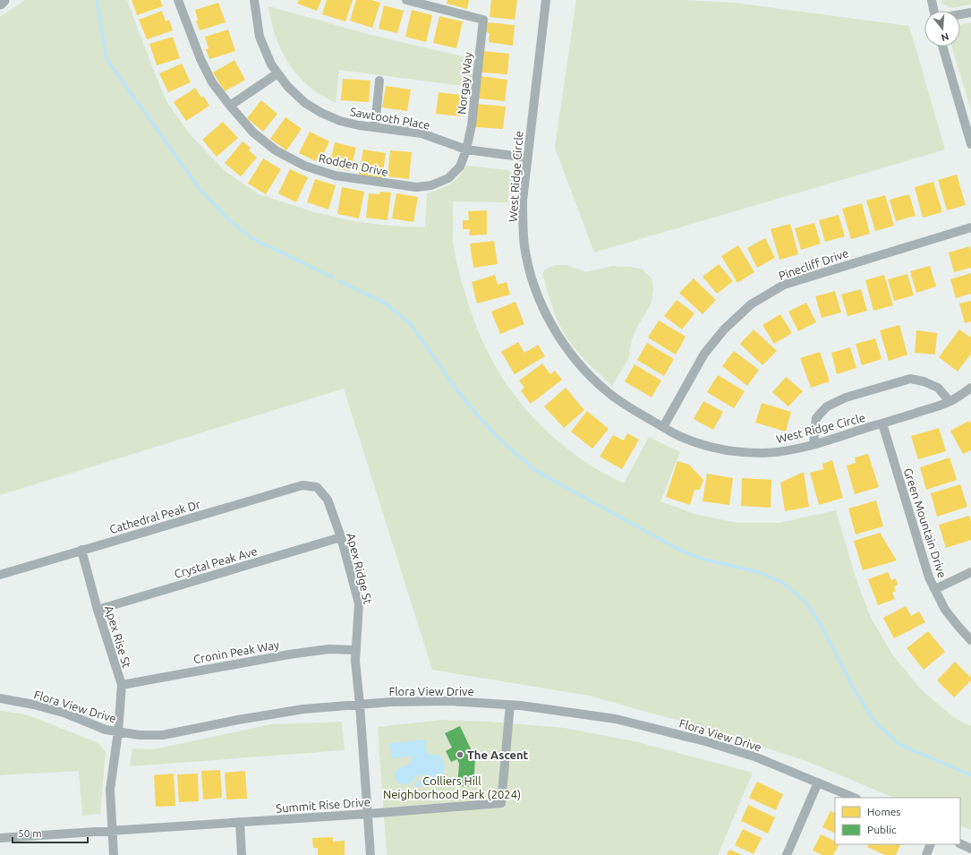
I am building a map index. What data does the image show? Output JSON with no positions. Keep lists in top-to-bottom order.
{
  "streets": {
    "street": [
      "Norgay Way",
      "Sawtooth Place",
      "Rodden Drive",
      "West Ridge Circle",
      "Pinecliff Drive",
      "Cathedral Peak Dr",
      "Green Mountain Drive",
      "Crystal Peak Ave",
      "Apex Ridge St",
      "Apex Rise St",
      "Cronin Peak Way",
      "Flora View Drive",
      "Summit Rise Drive"
    ]
  },
  "crossings": [
    ["Norgay Way", "Sawtooth Place"],
    ["Norgay Way", "Rodden Drive"],
    ["Sawtooth Place", "Rodden Drive"],
    ["Sawtooth Place", "West Ridge Circle"],
    ["West Ridge Circle", "Pinecliff Drive"],
    ["West Ridge Circle", "Green Mountain Drive"],
    ["Cathedral Peak Dr", "Apex Ridge St"],
    ["Cathedral Peak Dr", "Apex Rise St"],
    ["Crystal Peak Ave", "Apex Ridge St"],
    ["Crystal Peak Ave", "Apex Rise St"],
    ["Apex Ridge St", "Cronin Peak Way"],
    ["Apex Ridge St", "Flora View Drive"],
    ["Apex Ridge St", "Summit Rise Drive"],
    ["Apex Rise St", "Cronin Peak Way"],
    ["Apex Rise St", "Flora View Drive"],
    ["Apex Rise St", "Summit Rise Drive"],
    ["Flora View Drive", "Summit Rise Drive"]
  ],
  "parks": ["Colliers Hill Neighborhood Park (2024)"],
  "places": ["The Ascent"],
  "legend": ["Homes", "Public"],
  "scale_bar": "50 m",
  "north": "bottom"
}
